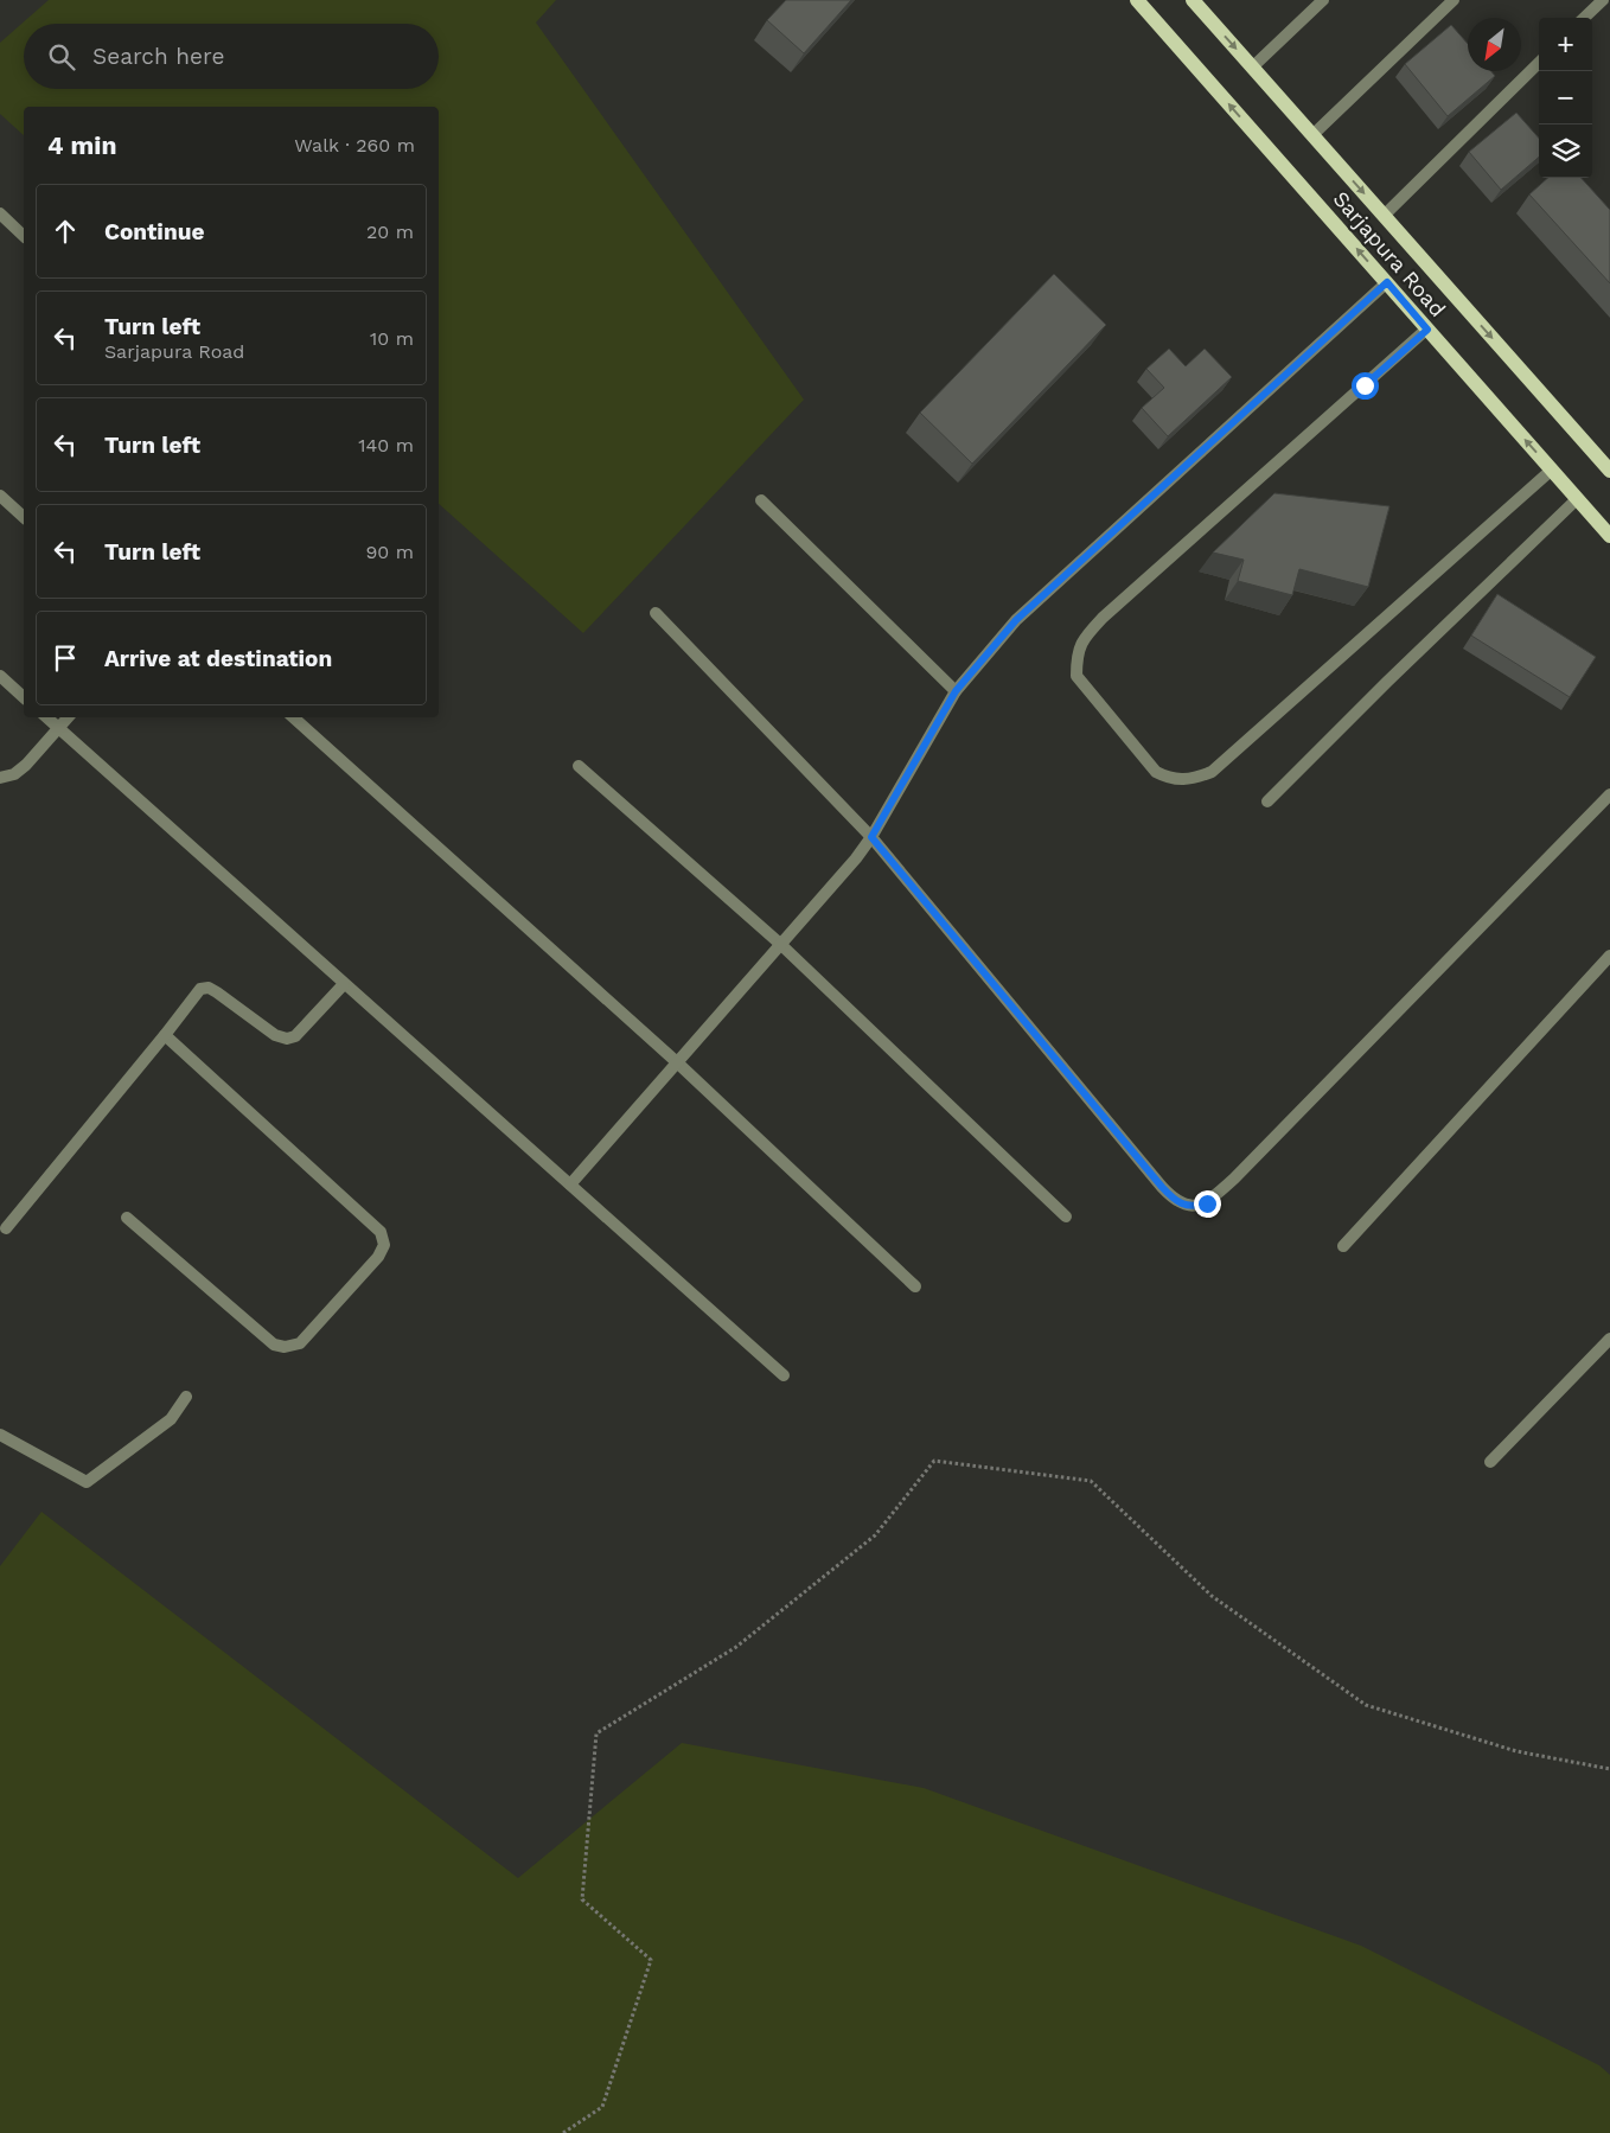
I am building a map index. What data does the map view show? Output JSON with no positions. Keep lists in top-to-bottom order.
{
  "streets": {
    "main road": ["Sarjapura Road"]
  },
  "north": "bottom left",
  "page": {
    "map_buttons": ["+", "−"],
    "search": "Search here",
    "heading": ["4 min", "Walk · 260 m"],
    "list": [
      ["Continue", "20 m"],
      ["Turn left", "Sarjapura Road", "10 m"],
      ["Turn left", "140 m"],
      ["Turn left", "90 m"],
      "Arrive at destination"
    ]
  }
}
